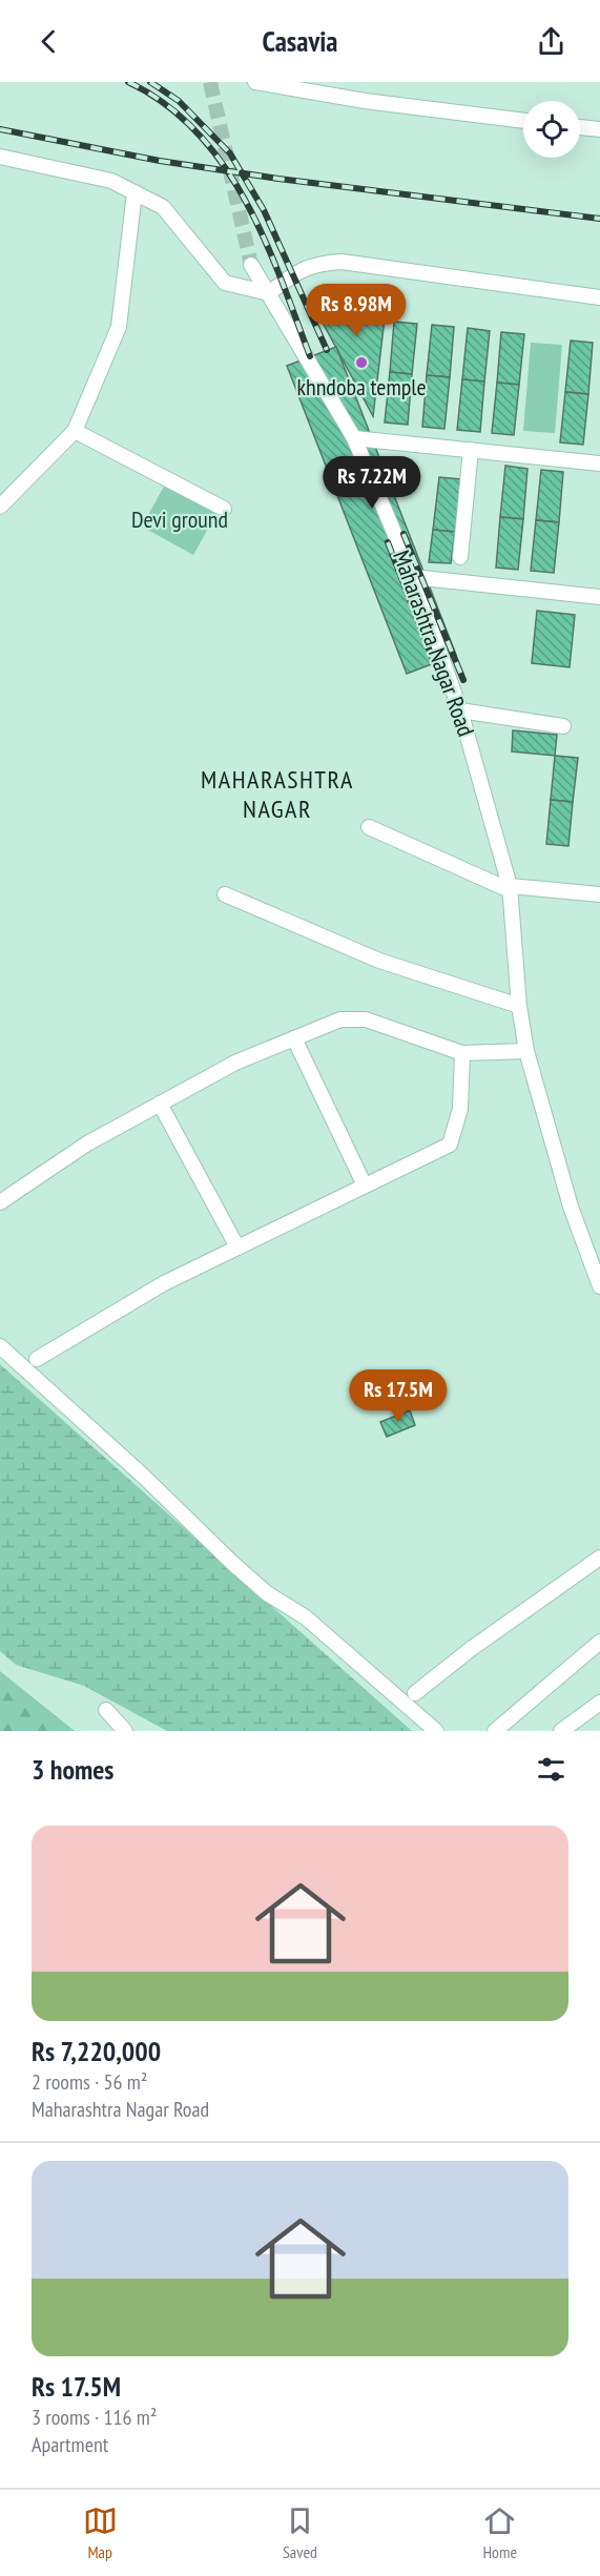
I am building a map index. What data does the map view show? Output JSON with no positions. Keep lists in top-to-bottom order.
{
  "streets": {
    "street": ["Maharashtra Nagar Road"]
  },
  "districts": ["MAHARASHTRA NAGAR"],
  "parks": ["Devi ground"],
  "places": ["khndoba temple"],
  "page": {
    "header": "Casavia",
    "price": ["Rs 8.98M", "Rs 7.22M", "Rs 17.5M"],
    "heading": "3 homes",
    "list": [
      {
        "name": "Rs 7,220,000",
        "note": "2 rooms · 56 m² · Maharashtra Nagar Road"
      },
      {
        "name": "Rs 17.5M",
        "note": "3 rooms · 116 m² · Apartment"
      }
    ],
    "tabs": ["Map", "Saved", "Home"]
  }
}
